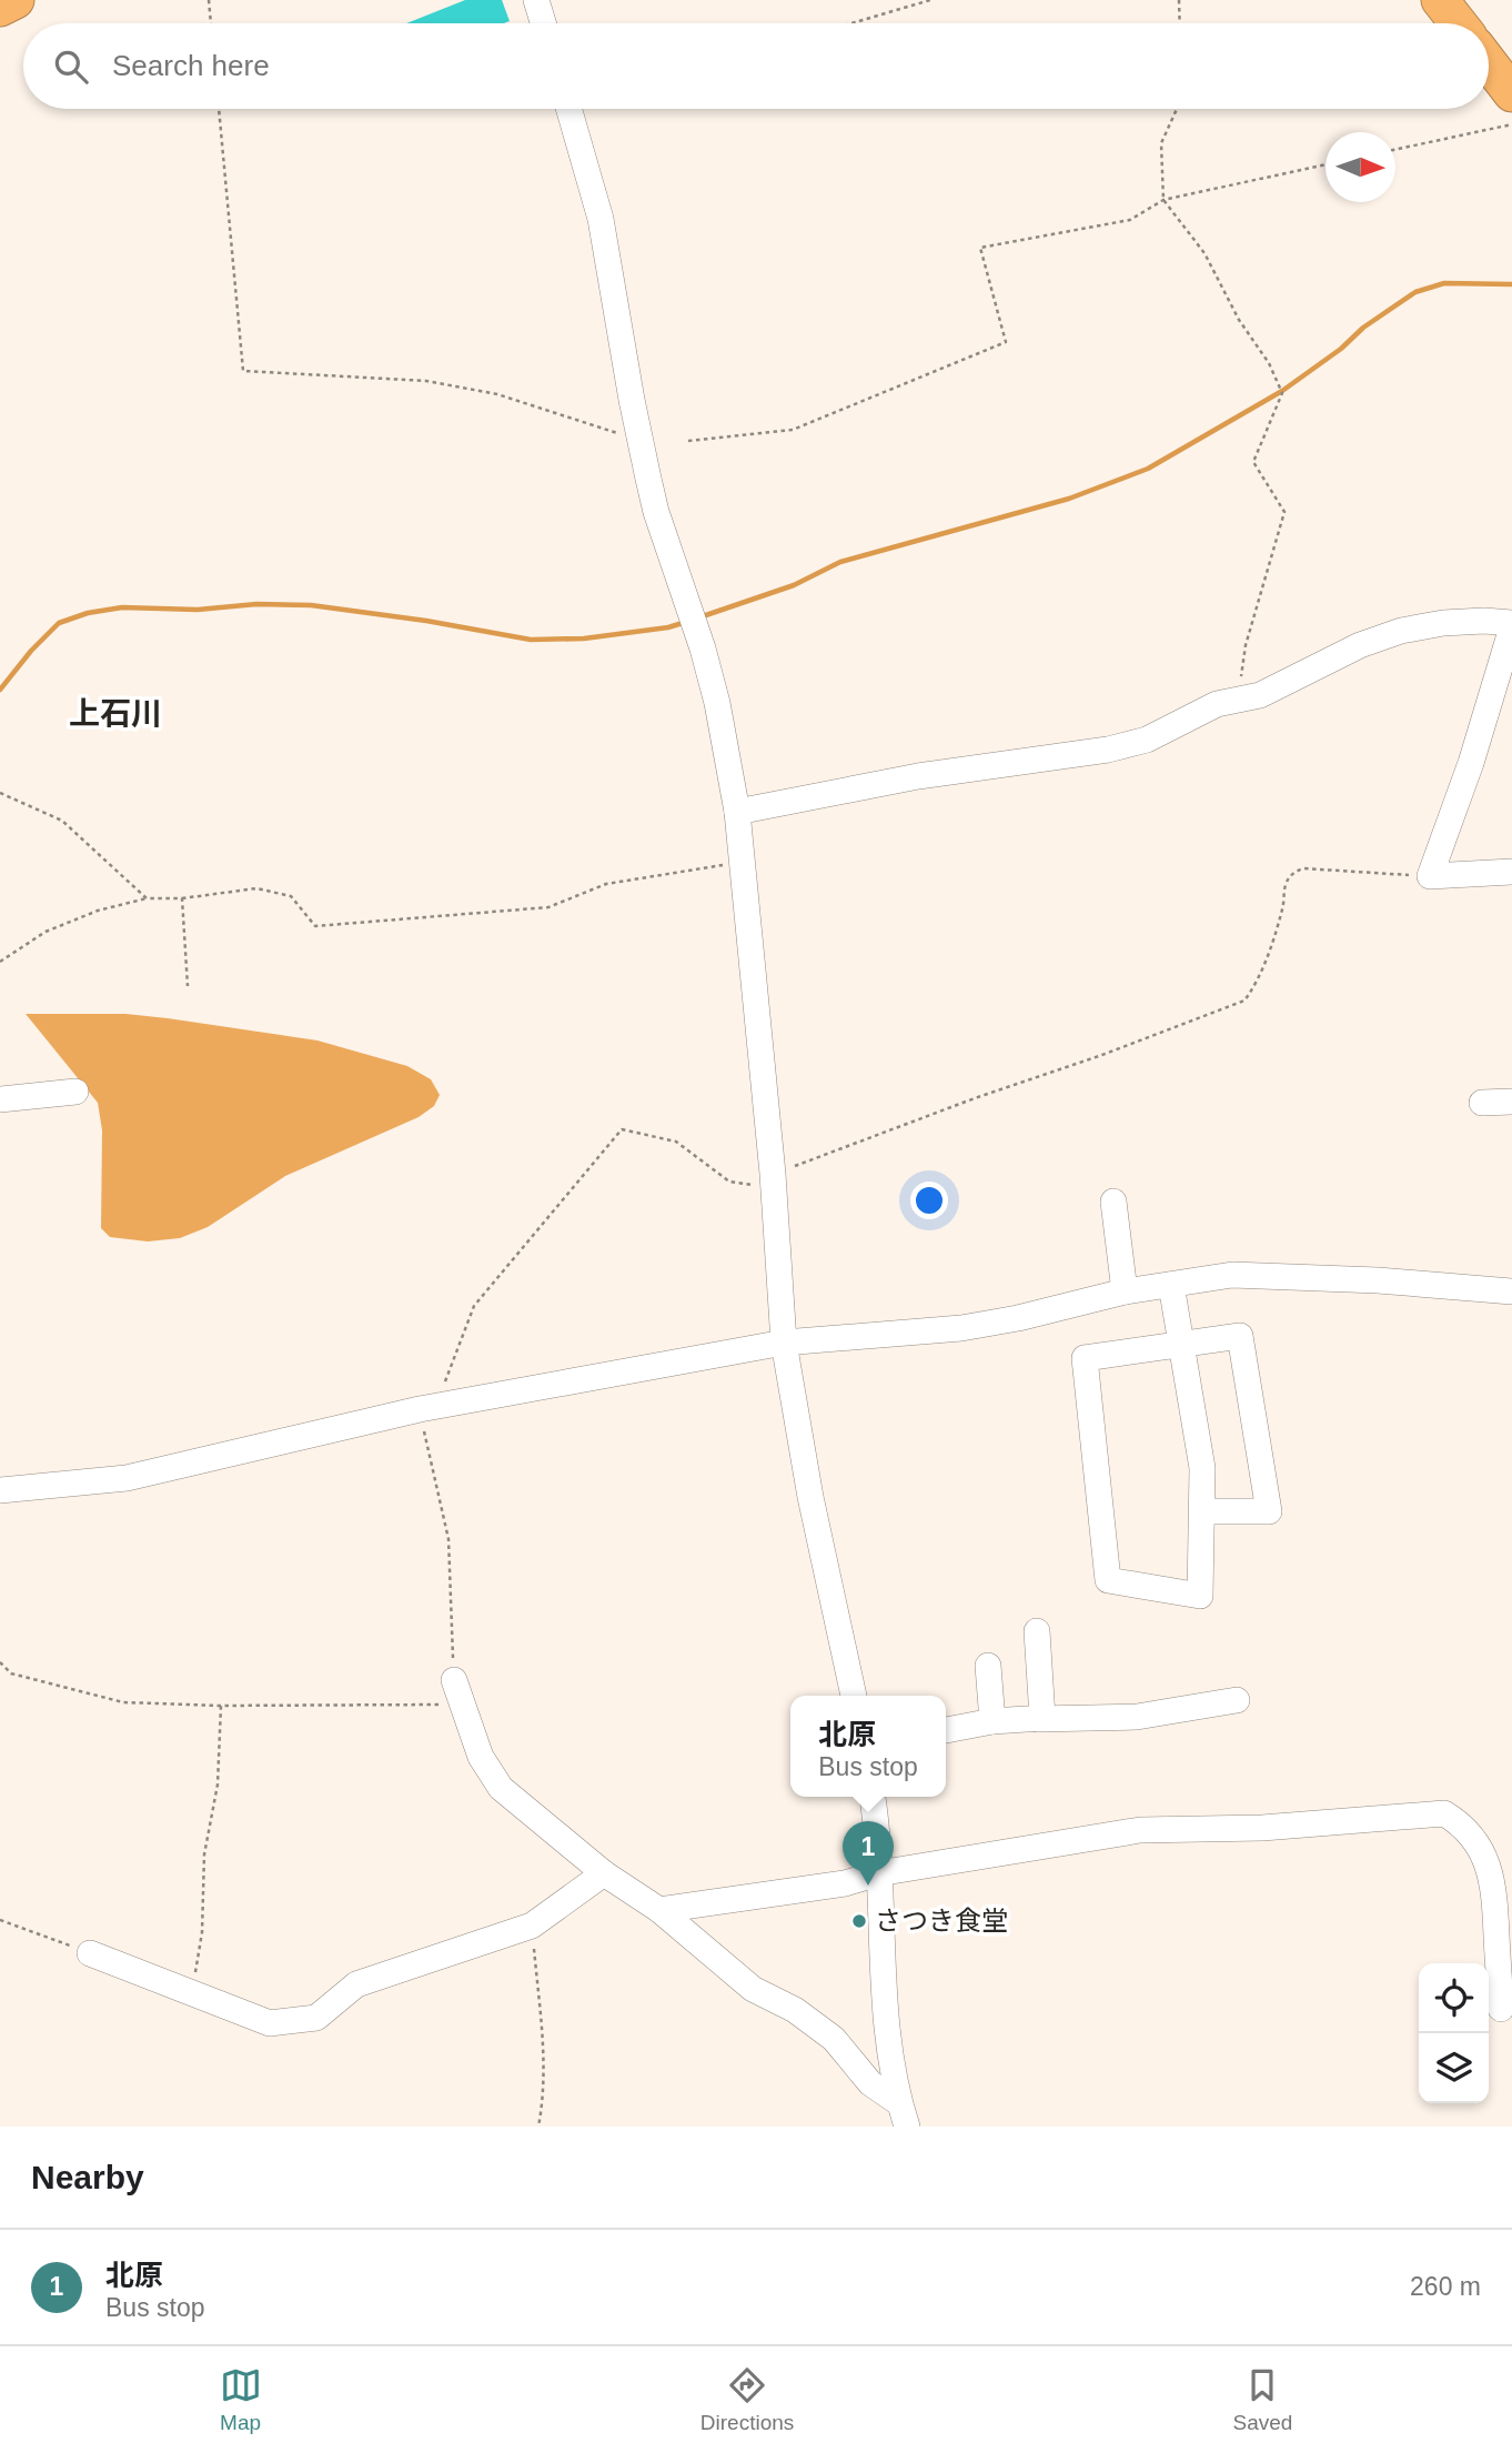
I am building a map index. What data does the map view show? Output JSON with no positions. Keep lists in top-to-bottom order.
{
  "districts": ["上石川"],
  "places": ["さつき食堂"],
  "north": "right",
  "page": {
    "search": "Search here",
    "popup": ["北原", "Bus stop"],
    "pins": "1",
    "heading": "Nearby",
    "list": [
      {
        "mark": "1",
        "name": "北原",
        "note": "Bus stop",
        "value": "260 m"
      }
    ],
    "nav": ["Map", "Directions", "Saved"]
  }
}
